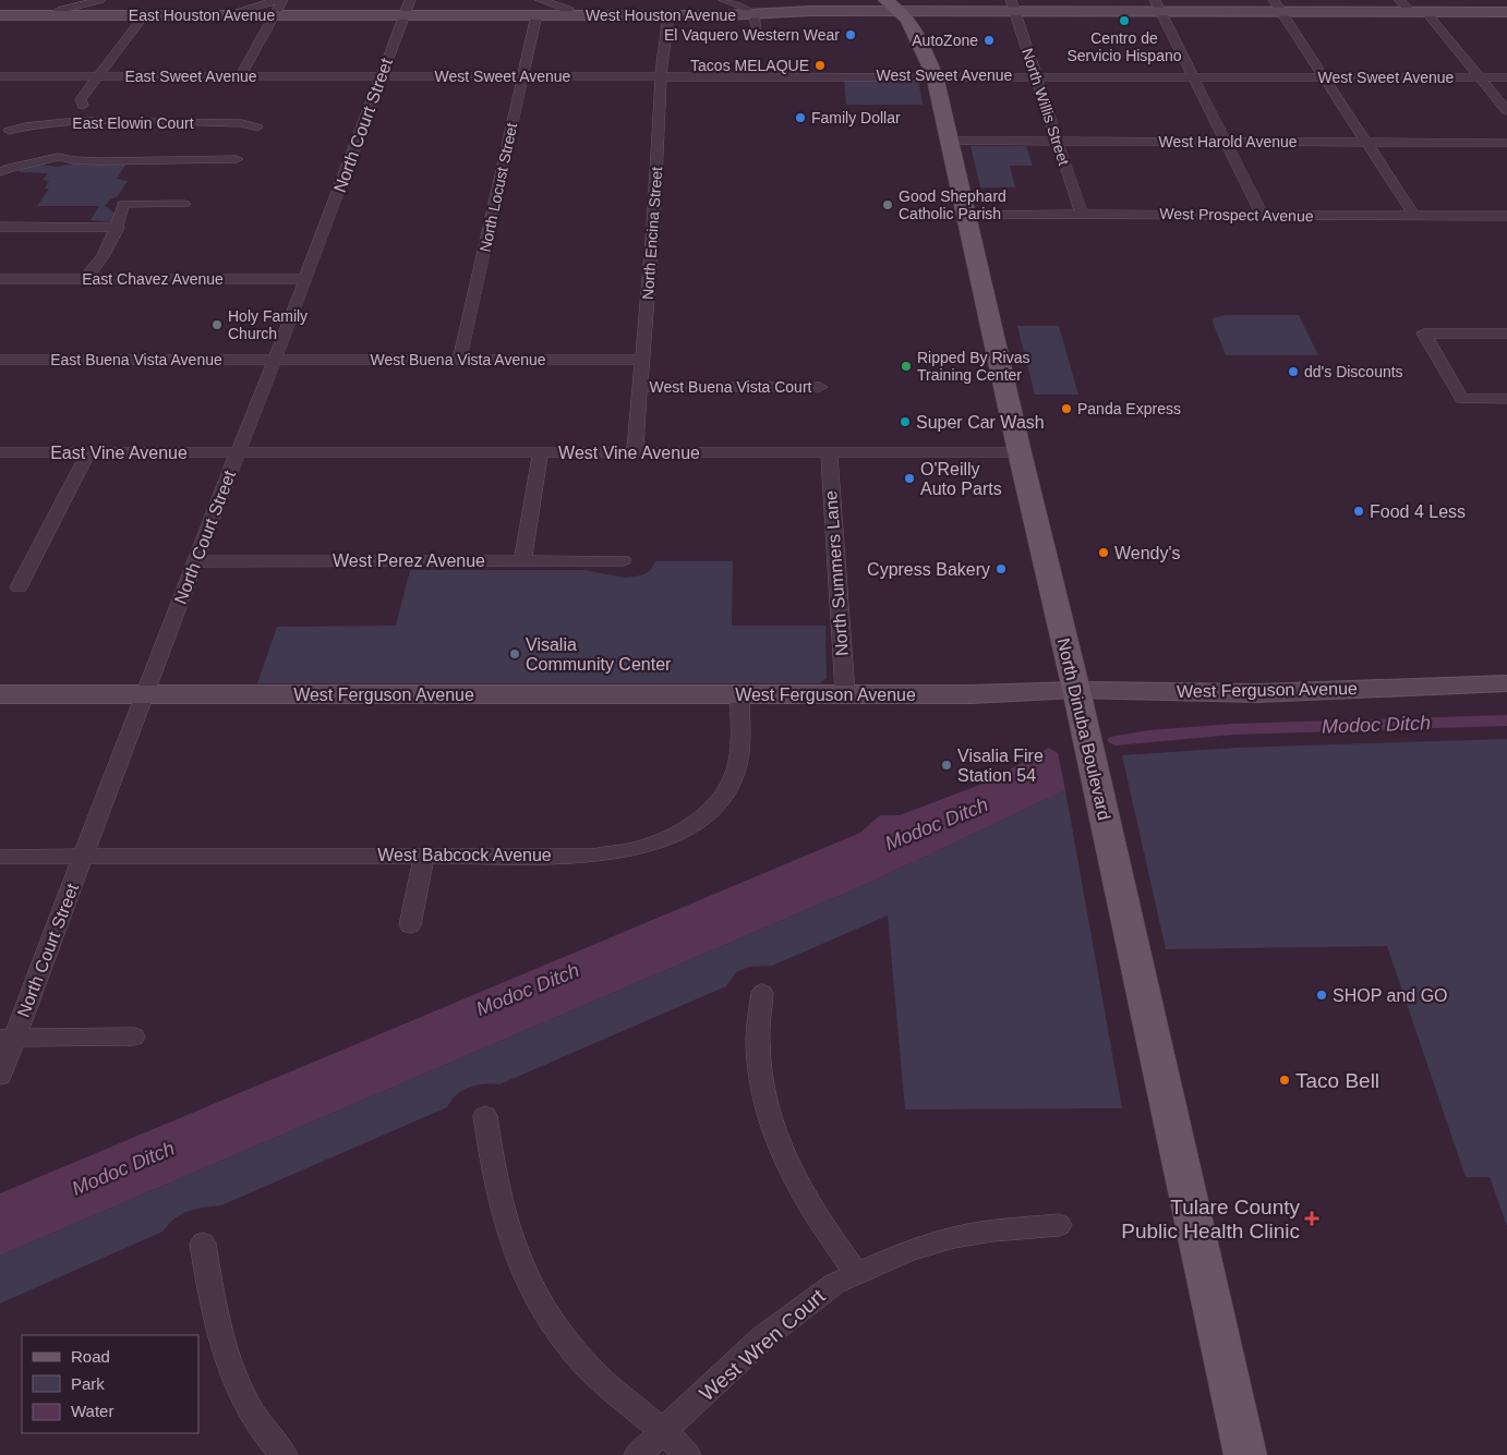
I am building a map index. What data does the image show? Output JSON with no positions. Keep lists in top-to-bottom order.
{
  "streets": {
    "main road": [
      "East Houston Avenue",
      "West Houston Avenue",
      "West Ferguson Avenue",
      "North Dinuba Boulevard"
    ],
    "street": [
      "West Sweet Avenue",
      "East Sweet Avenue",
      "North Willis Street",
      "East Elowin Court",
      "North Court Street",
      "West Harold Avenue",
      "North Locust Street",
      "West Prospect Avenue",
      "North Encina Street",
      "East Chavez Avenue",
      "East Buena Vista Avenue",
      "West Buena Vista Avenue",
      "West Buena Vista Court",
      "East Vine Avenue",
      "West Vine Avenue",
      "West Perez Avenue",
      "North Summers Lane",
      "West Babcock Avenue",
      "West Wren Court"
    ]
  },
  "crossings": [
    ["East Houston Avenue", "West Houston Avenue"],
    ["East Houston Avenue", "North Court Street"],
    ["West Houston Avenue", "North Willis Street"],
    ["West Houston Avenue", "North Court Street"],
    ["West Houston Avenue", "North Locust Street"],
    ["West Houston Avenue", "North Encina Street"],
    ["West Houston Avenue", "North Dinuba Boulevard"],
    ["West Sweet Avenue", "East Sweet Avenue"],
    ["West Sweet Avenue", "North Willis Street"],
    ["West Sweet Avenue", "North Court Street"],
    ["West Sweet Avenue", "North Locust Street"],
    ["West Sweet Avenue", "North Encina Street"],
    ["West Sweet Avenue", "North Dinuba Boulevard"],
    ["East Sweet Avenue", "North Court Street"],
    ["North Willis Street", "West Harold Avenue"],
    ["North Willis Street", "West Prospect Avenue"],
    ["North Court Street", "East Chavez Avenue"],
    ["North Court Street", "East Buena Vista Avenue"],
    ["North Court Street", "West Buena Vista Avenue"],
    ["North Court Street", "East Vine Avenue"],
    ["North Court Street", "West Vine Avenue"],
    ["North Court Street", "West Perez Avenue"],
    ["North Court Street", "West Ferguson Avenue"],
    ["North Court Street", "West Babcock Avenue"],
    ["West Harold Avenue", "North Dinuba Boulevard"],
    ["North Locust Street", "West Buena Vista Avenue"],
    ["West Prospect Avenue", "North Dinuba Boulevard"],
    ["North Encina Street", "West Buena Vista Avenue"],
    ["North Encina Street", "West Buena Vista Court"],
    ["North Encina Street", "West Vine Avenue"],
    ["East Buena Vista Avenue", "West Buena Vista Avenue"],
    ["East Vine Avenue", "West Vine Avenue"],
    ["West Vine Avenue", "North Summers Lane"],
    ["West Vine Avenue", "North Dinuba Boulevard"],
    ["North Summers Lane", "West Ferguson Avenue"],
    ["West Ferguson Avenue", "North Dinuba Boulevard"],
    ["West Ferguson Avenue", "West Babcock Avenue"]
  ],
  "water": ["Modoc Ditch"],
  "places": {
    "other": [
      "Centro de Servicio Hispano",
      "El Vaquero Western Wear",
      "AutoZone",
      "Tacos MELAQUE",
      "Family Dollar",
      "Good Shephard Catholic Parish",
      "Holy Family Church",
      "Ripped By Rivas Training Center",
      "dd's Discounts",
      "Panda Express",
      "Super Car Wash",
      "O'Reilly Auto Parts",
      "Food 4 Less",
      "Wendy's",
      "Cypress Bakery",
      "Visalia Community Center",
      "Visalia Fire Station 54",
      "SHOP and GO",
      "Taco Bell"
    ],
    "health": ["Tulare County Public Health Clinic"]
  },
  "legend": ["Road", "Park", "Water"]
}
